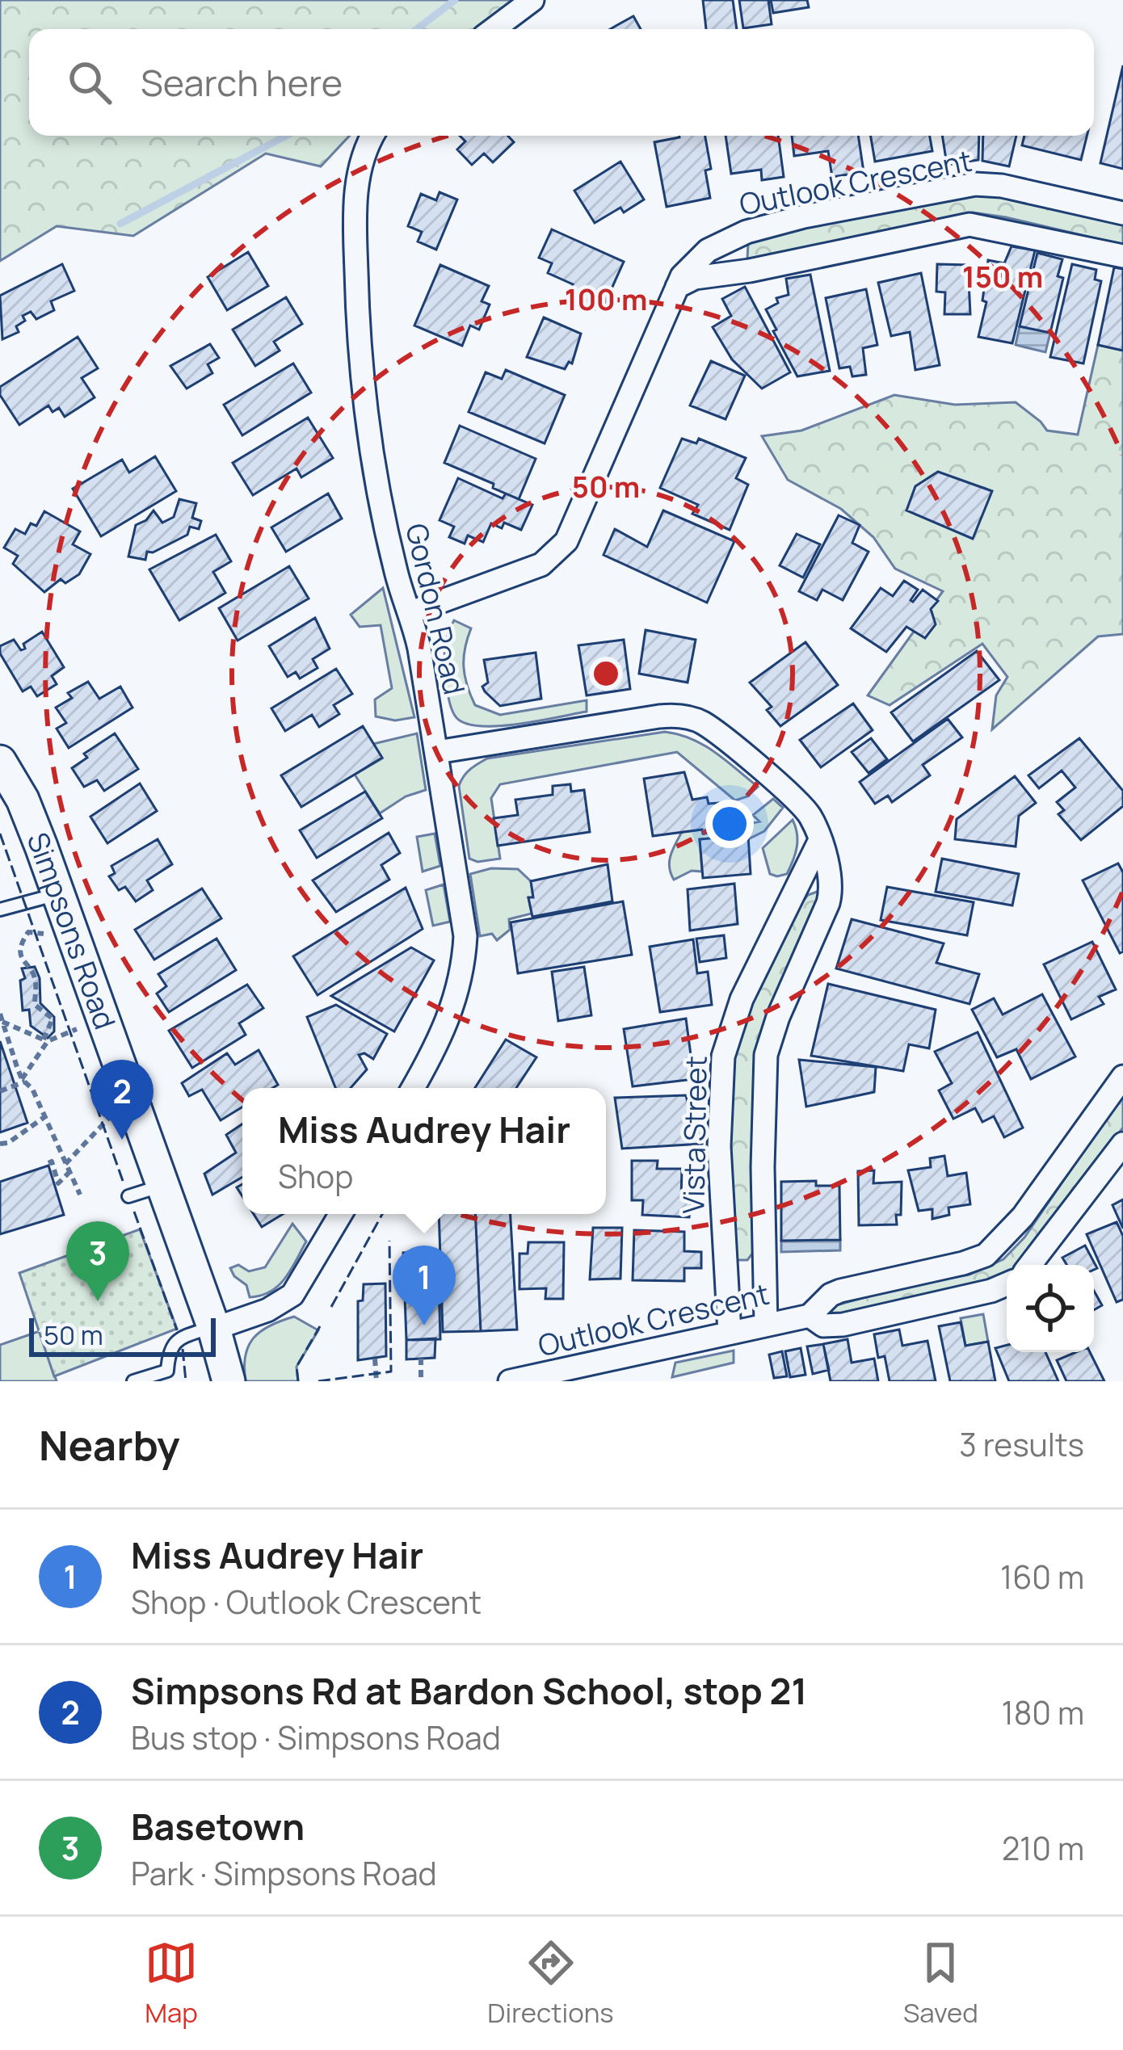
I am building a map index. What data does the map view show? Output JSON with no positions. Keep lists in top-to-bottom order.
{
  "streets": {
    "main road": ["Simpsons Road"],
    "street": ["Outlook Crescent", "Gordon Road", "Vista Street"]
  },
  "crossings": [
    ["Outlook Crescent", "Gordon Road"],
    ["Outlook Crescent", "Vista Street"]
  ],
  "scale_bar": "50 m",
  "page": {
    "search": "Search here",
    "pins": ["2", "3", "1"],
    "popup": ["Miss Audrey Hair", "Shop"],
    "scale": "50 m",
    "heading": ["Nearby", "3 results"],
    "list": [
      {
        "mark": "1",
        "name": "Miss Audrey Hair",
        "note": "Shop · Outlook Crescent",
        "value": "160 m"
      },
      {
        "mark": "2",
        "name": "Simpsons Rd at Bardon School, stop 21",
        "note": "Bus stop · Simpsons Road",
        "value": "180 m"
      },
      {
        "mark": "3",
        "name": "Basetown",
        "note": "Park · Simpsons Road",
        "value": "210 m"
      }
    ],
    "nav": ["Map", "Directions", "Saved"]
  },
  "rings": ["150 m", "100 m", "50 m"]
}
